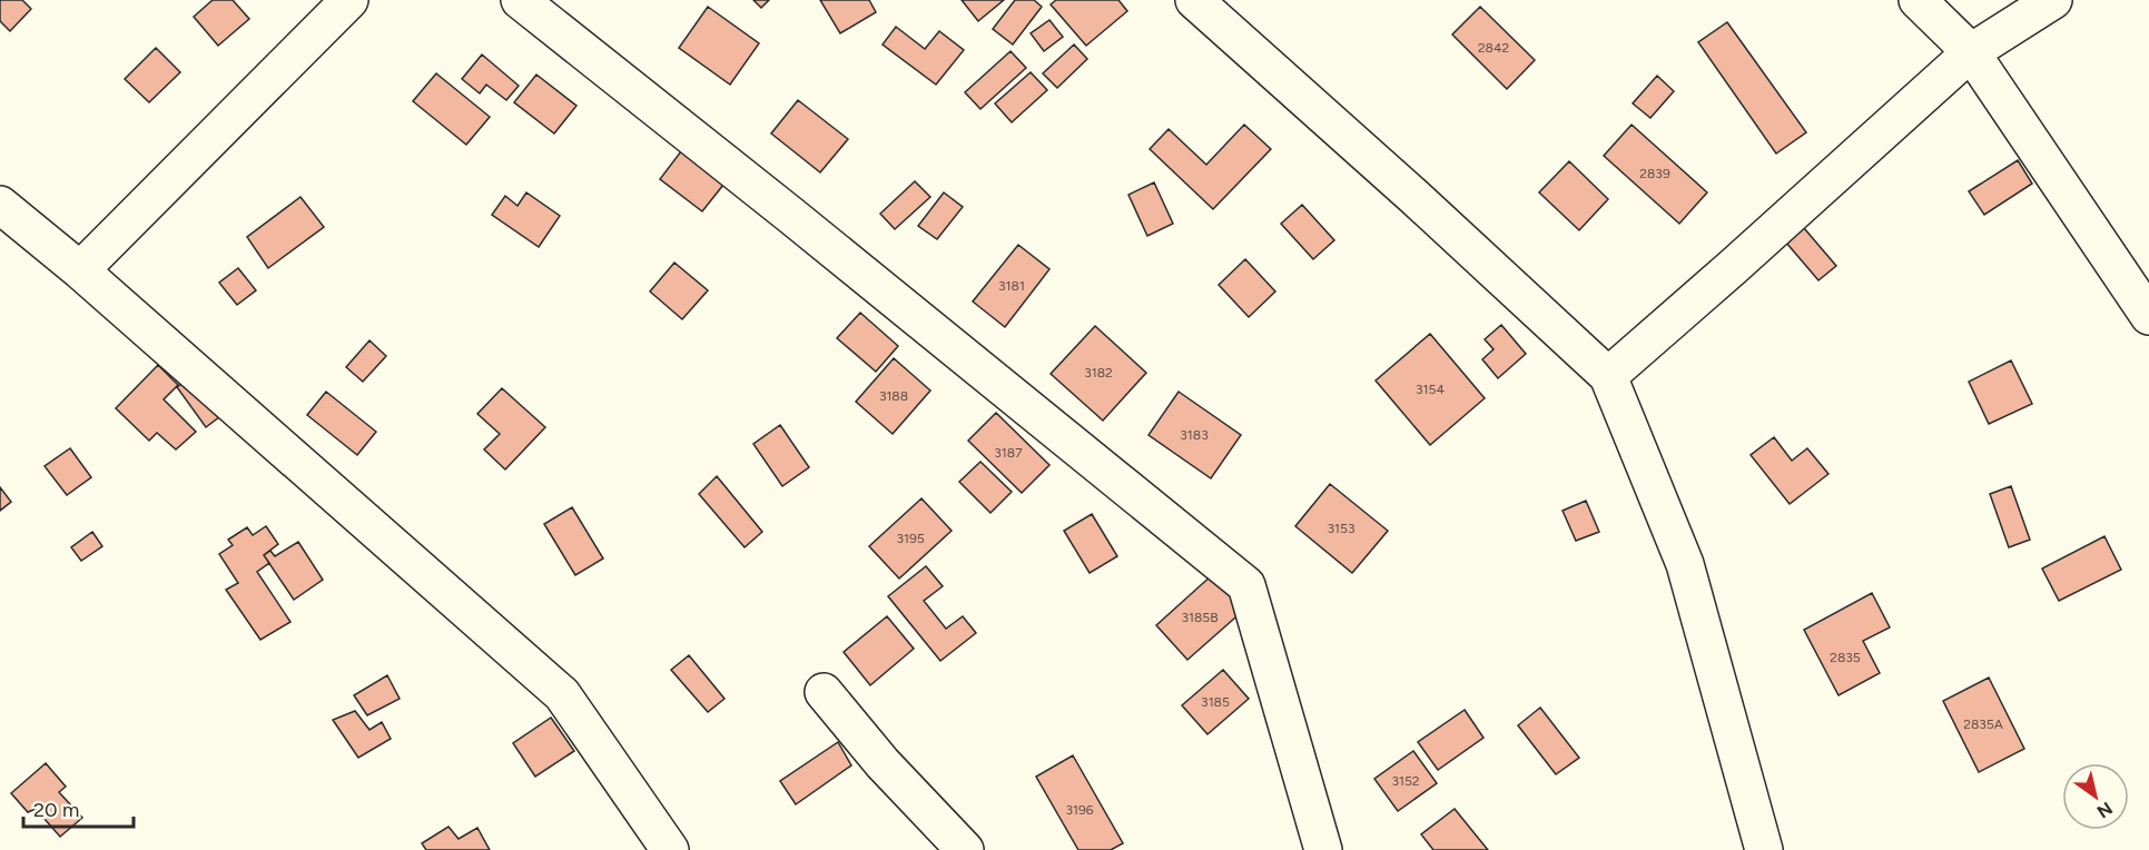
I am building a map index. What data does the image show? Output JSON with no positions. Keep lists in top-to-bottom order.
{
  "house_numbers": [
    "2842",
    "2839",
    "3181",
    "3182",
    "3154",
    "3188",
    "3183",
    "3187",
    "3153",
    "3195",
    "3185B",
    "2835",
    "3185",
    "2835A",
    "3152",
    "3196"
  ],
  "scale_bar": "20 m",
  "north": "bottom right"
}
